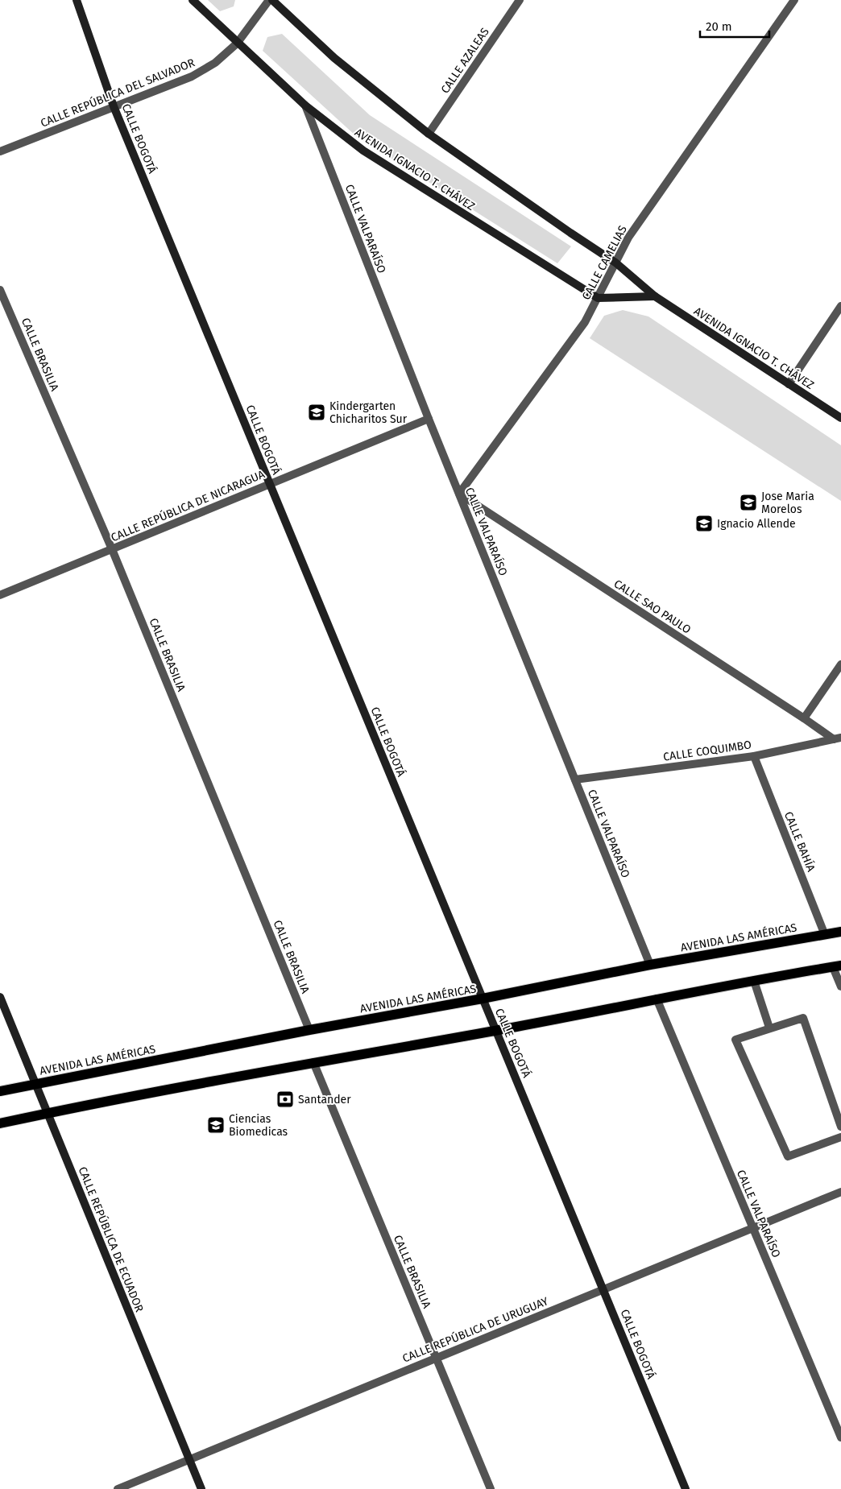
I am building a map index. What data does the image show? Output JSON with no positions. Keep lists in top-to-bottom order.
{
  "streets": {
    "main road": ["AVENIDA LAS AMÉRICAS"],
    "street": [
      "CALLE AZALEAS",
      "CALLE REPÚBLICA DEL SALVADOR",
      "CALLE BOGOTÁ",
      "AVENIDA IGNACIO T. CHÁVEZ",
      "CALLE VALPARAÍSO",
      "CALLE CAMELIAS",
      "CALLE BRASILIA",
      "CALLE REPÚBLICA DE NICARAGUA",
      "CALLE SAO PAULO",
      "CALLE COQUIMBO",
      "CALLE BAHÍA",
      "CALLE REPÚBLICA DE ECUADOR",
      "CALLE REPÚBLICA DE URUGUAY"
    ]
  },
  "crossings": [
    ["CALLE AZALEAS", "AVENIDA IGNACIO T. CHÁVEZ"],
    ["CALLE REPÚBLICA DEL SALVADOR", "CALLE BOGOTÁ"],
    ["CALLE REPÚBLICA DEL SALVADOR", "AVENIDA IGNACIO T. CHÁVEZ"],
    ["CALLE BOGOTÁ", "CALLE REPÚBLICA DE NICARAGUA"],
    ["CALLE BOGOTÁ", "AVENIDA LAS AMÉRICAS"],
    ["CALLE BOGOTÁ", "CALLE REPÚBLICA DE URUGUAY"],
    ["AVENIDA IGNACIO T. CHÁVEZ", "CALLE VALPARAÍSO"],
    ["AVENIDA IGNACIO T. CHÁVEZ", "CALLE CAMELIAS"],
    ["CALLE VALPARAÍSO", "CALLE CAMELIAS"],
    ["CALLE VALPARAÍSO", "CALLE REPÚBLICA DE NICARAGUA"],
    ["CALLE VALPARAÍSO", "CALLE SAO PAULO"],
    ["CALLE VALPARAÍSO", "CALLE COQUIMBO"],
    ["CALLE VALPARAÍSO", "AVENIDA LAS AMÉRICAS"],
    ["CALLE VALPARAÍSO", "CALLE REPÚBLICA DE URUGUAY"],
    ["CALLE CAMELIAS", "CALLE SAO PAULO"],
    ["CALLE BRASILIA", "CALLE REPÚBLICA DE NICARAGUA"],
    ["CALLE BRASILIA", "AVENIDA LAS AMÉRICAS"],
    ["CALLE BRASILIA", "CALLE REPÚBLICA DE URUGUAY"],
    ["CALLE SAO PAULO", "CALLE COQUIMBO"],
    ["CALLE COQUIMBO", "CALLE BAHÍA"],
    ["CALLE BAHÍA", "AVENIDA LAS AMÉRICAS"],
    ["AVENIDA LAS AMÉRICAS", "CALLE REPÚBLICA DE ECUADOR"],
    ["CALLE REPÚBLICA DE ECUADOR", "CALLE REPÚBLICA DE URUGUAY"]
  ],
  "places": {
    "school or university": [
      "Kindergarten Chicharitos Sur",
      "Jose Maria Morelos",
      "Ignacio Allende",
      "Ciencias Biomedicas"
    ],
    "bank": ["Santander"]
  },
  "scale_bar": "20 m"
}
